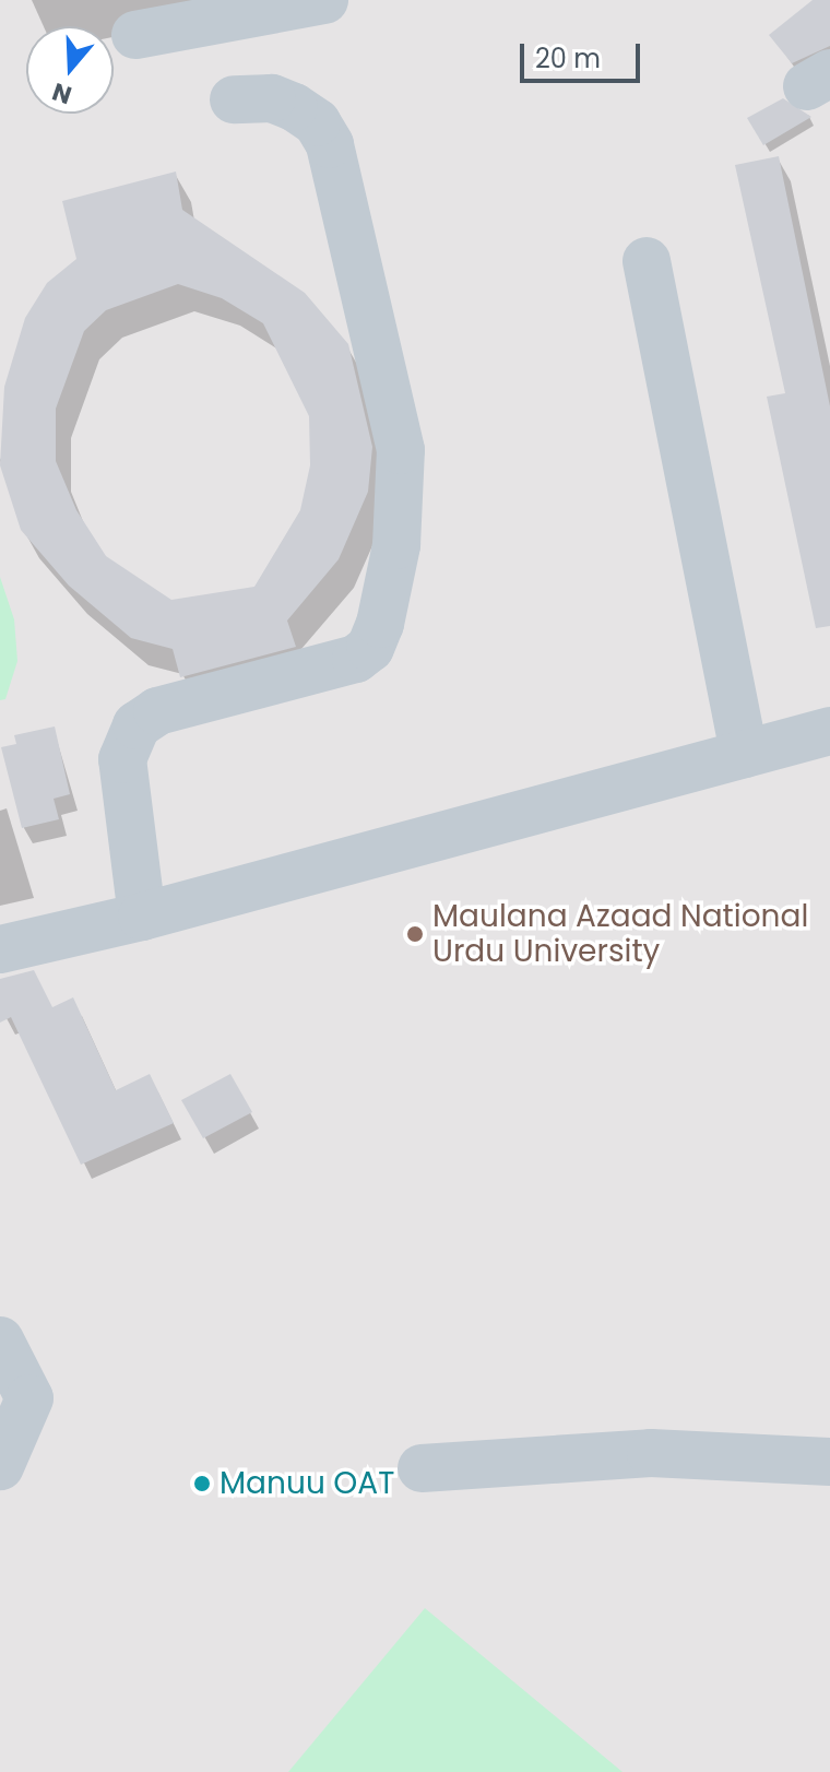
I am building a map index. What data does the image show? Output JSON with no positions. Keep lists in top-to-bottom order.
{
  "places": ["Maulana Azaad National Urdu University", "Manuu OAT"],
  "scale_bar": "20 m",
  "north": "bottom"
}
